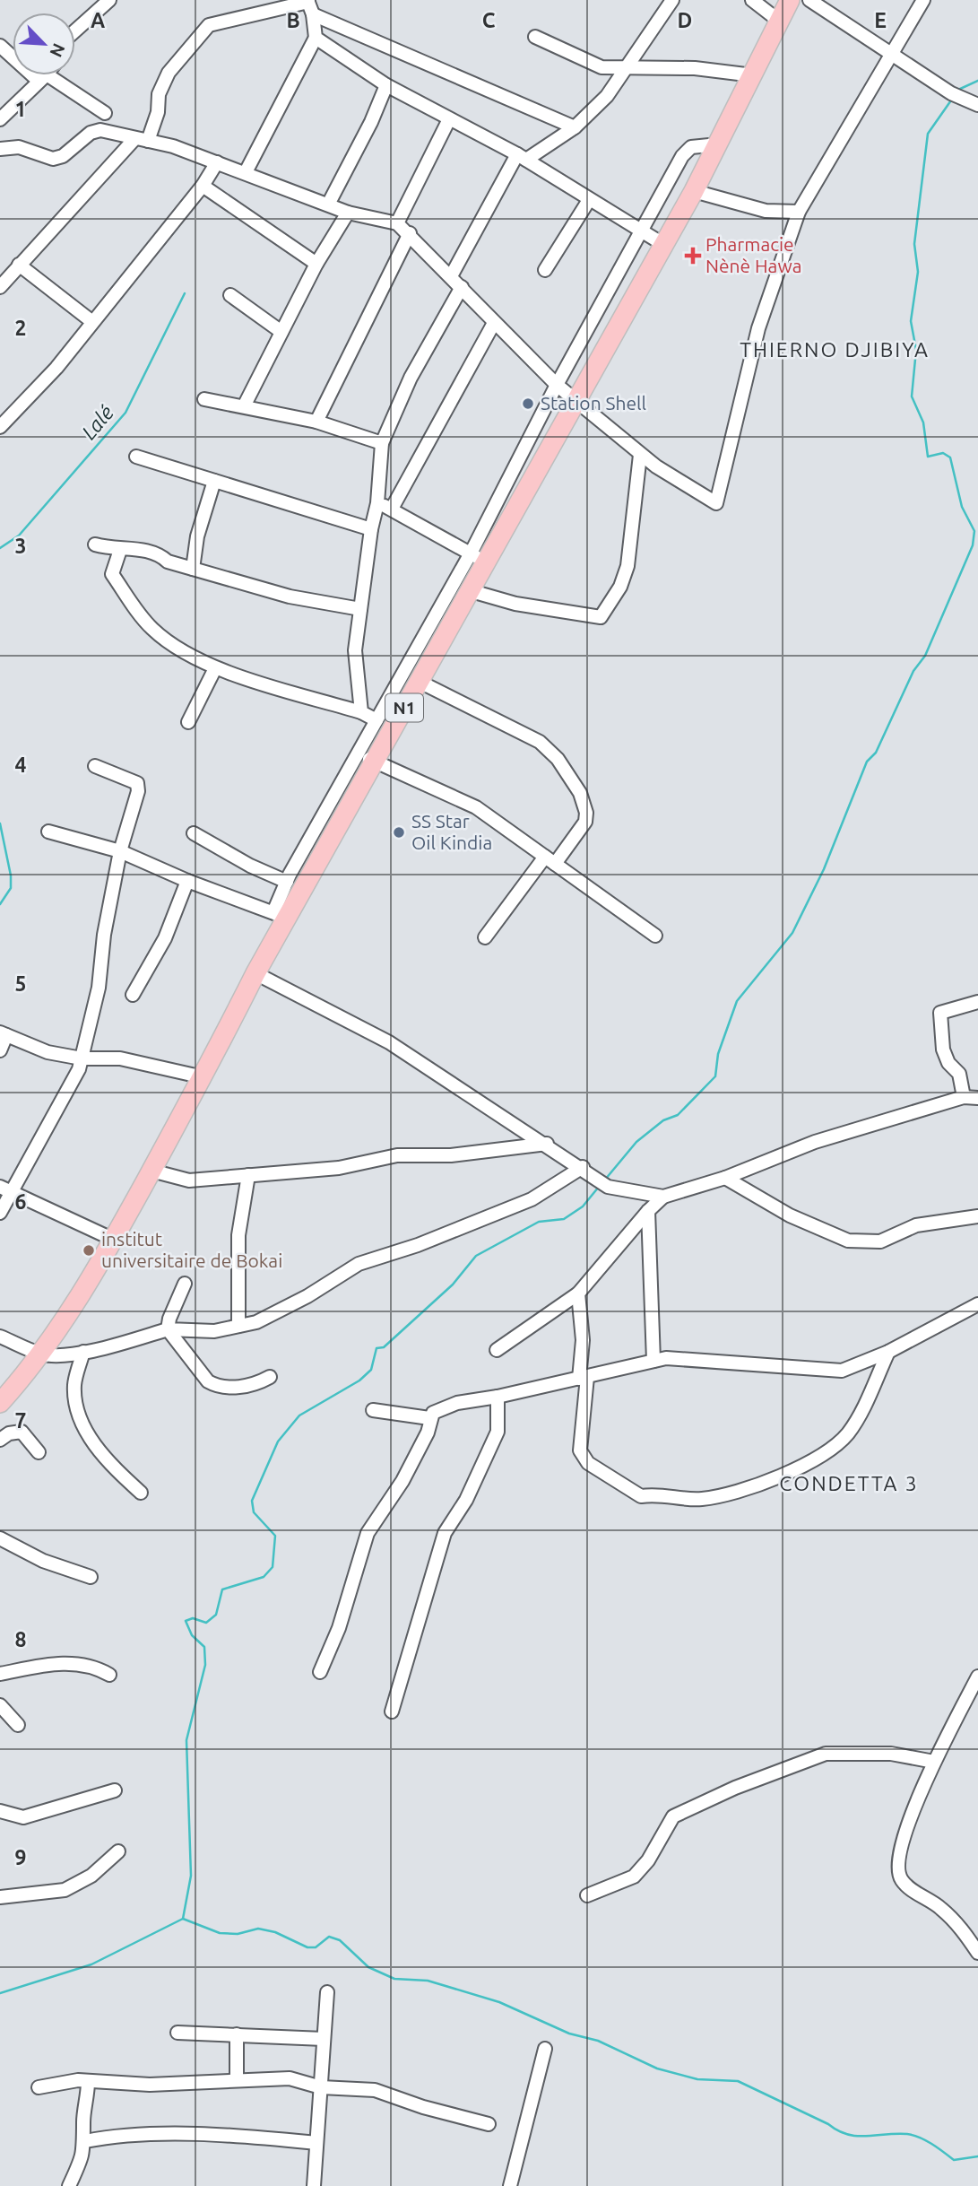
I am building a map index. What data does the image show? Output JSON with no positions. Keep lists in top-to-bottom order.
{
  "streets": {
    "highway": ["N1"]
  },
  "districts": ["THIERNO DJIBIYA", "СONDETTA 3"],
  "water": ["Lalé"],
  "places": {
    "health": ["Pharmacie Nènè Hawa"],
    "other": ["Station Shell", "SS Star Oil Kindia", "institut universitaire de Bokai"]
  },
  "north": "bottom right",
  "grid": {
    "columns": [
      "A",
      "B",
      "C",
      "D",
      "E"
    ],
    "rows": [
      "1",
      "2",
      "3",
      "4",
      "5",
      "6",
      "7",
      "8",
      "9"
    ]
  }
}
